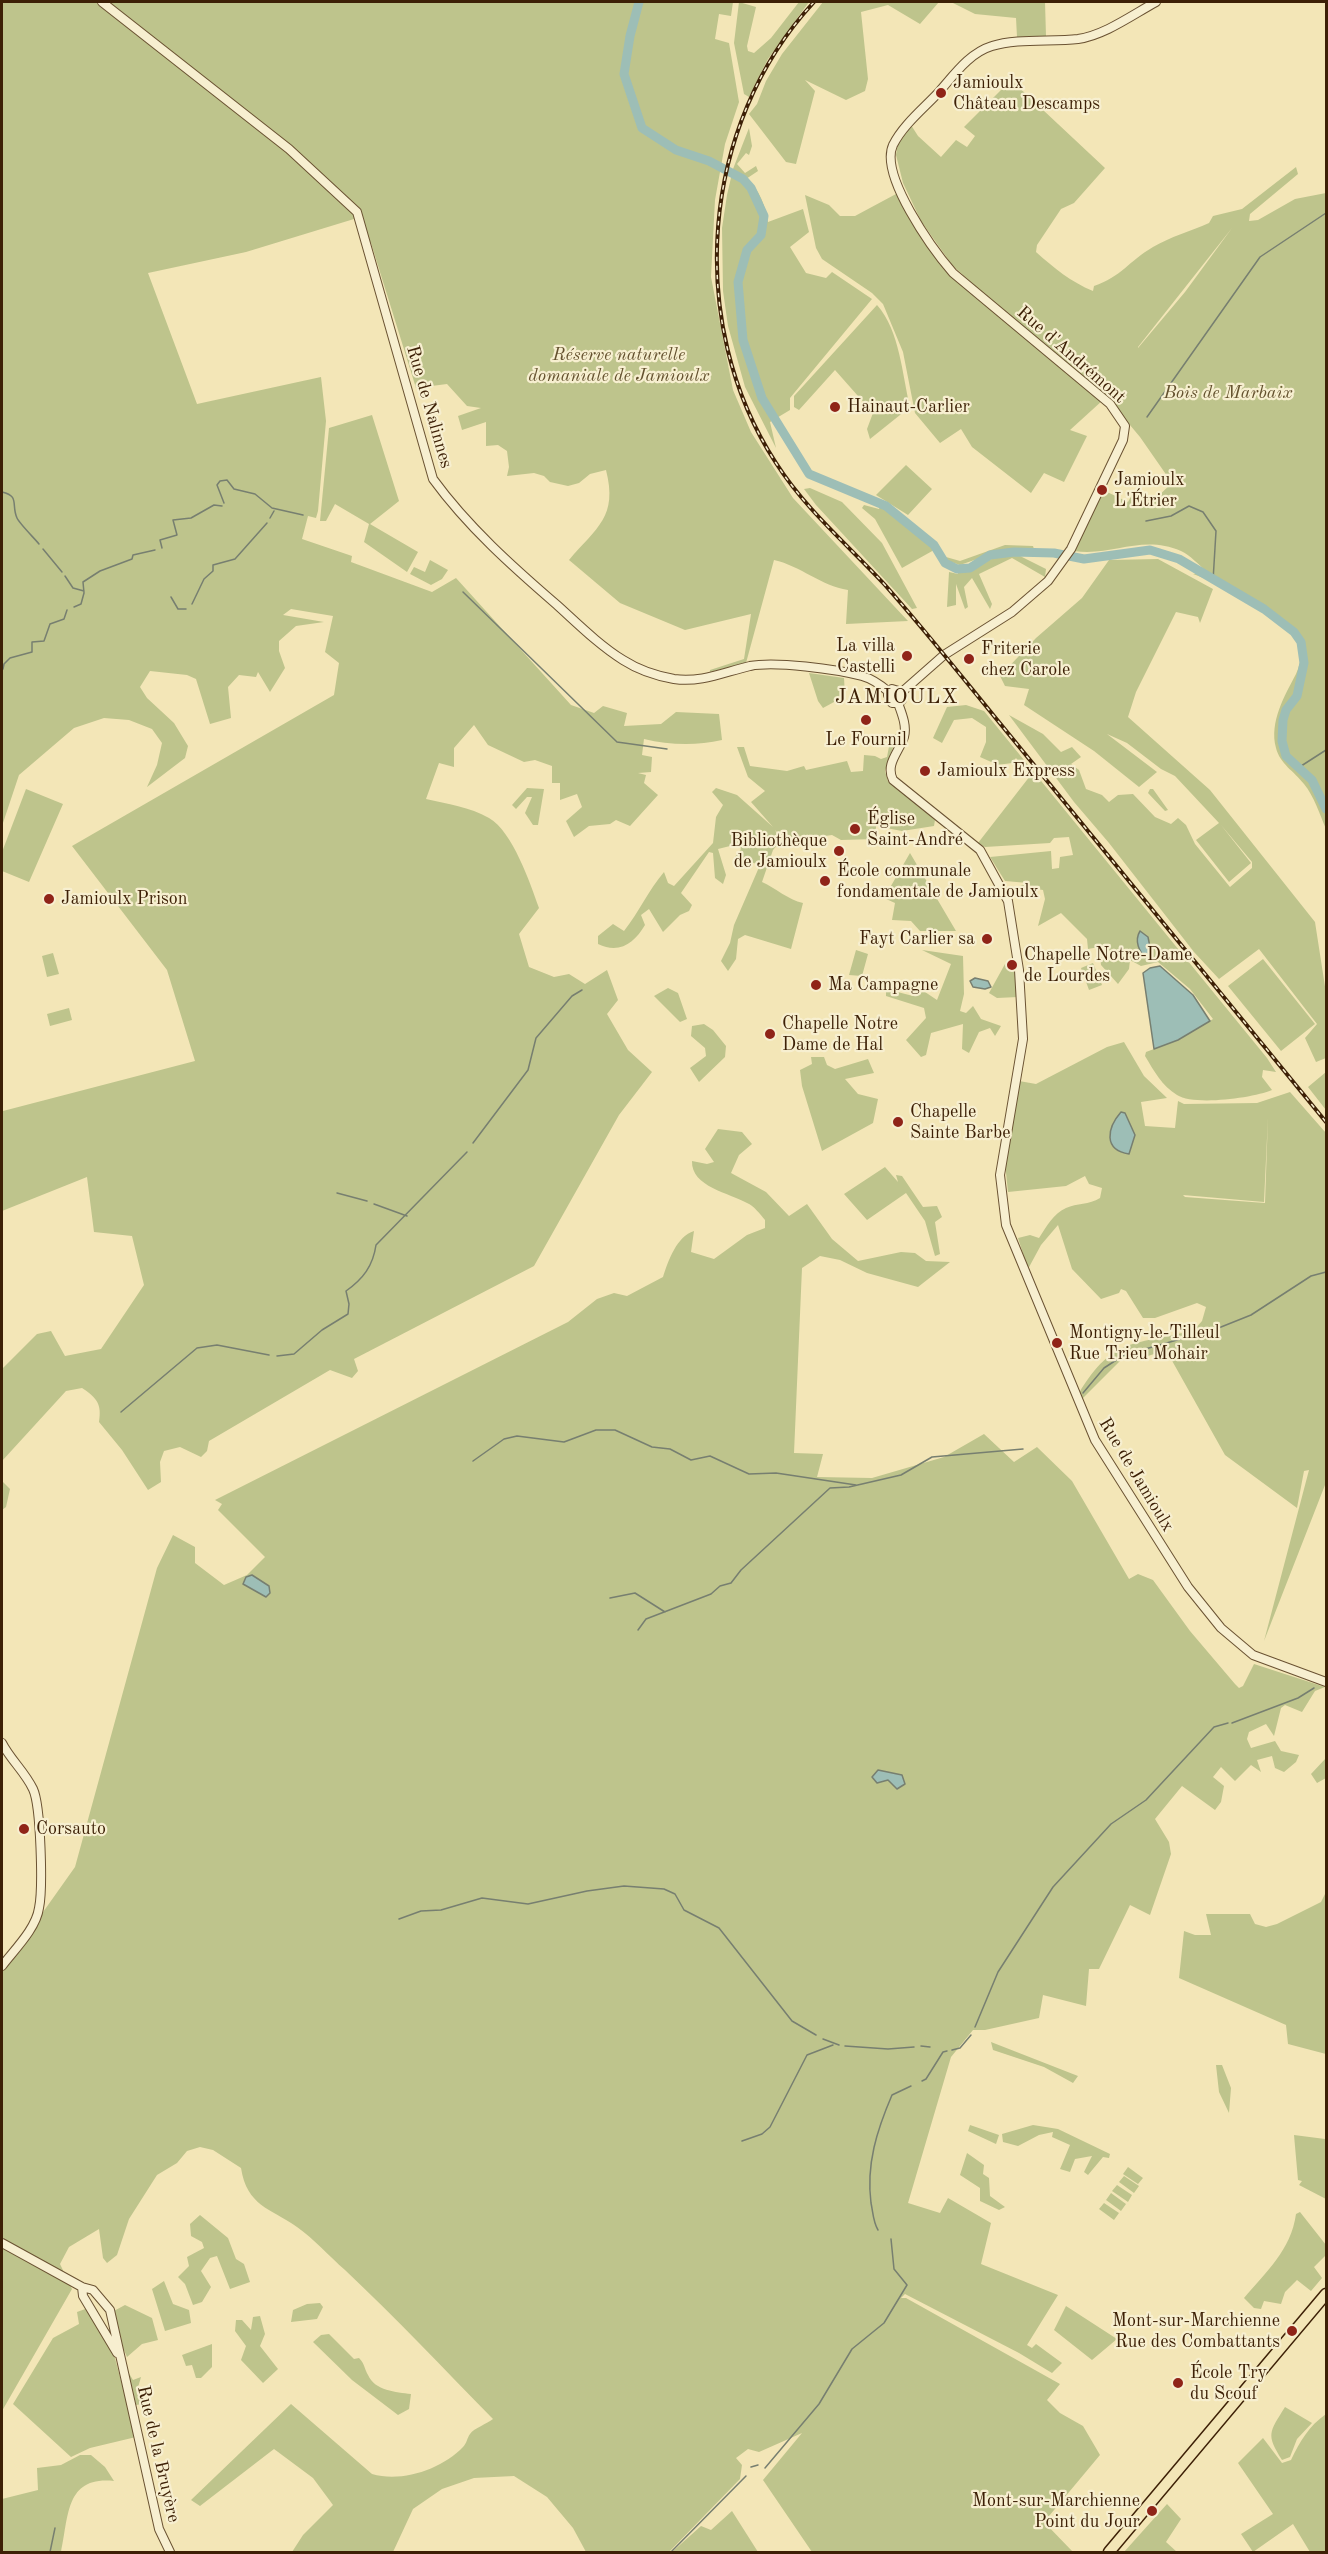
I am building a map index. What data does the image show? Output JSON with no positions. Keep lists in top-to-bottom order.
{
  "streets": {
    "street": [
      "Rue d'Andrémont",
      "Rue de Nalinnes",
      "Rue de Jamioulx",
      "Rue de la Bruyère"
    ]
  },
  "crossings": [
    ["Rue d'Andrémont", "Rue de Nalinnes"],
    ["Rue d'Andrémont", "Rue de Jamioulx"],
    ["Rue de Nalinnes", "Rue de Jamioulx"]
  ],
  "districts": ["JAMIOULX"],
  "parks": ["Réserve naturelle domaniale de Jamioulx", "Bois de Marbaix"],
  "places": [
    "Jamioulx Château Descamps",
    "Hainaut-Carlier",
    "Jamioulx L'Étrier",
    "La villa Castelli",
    "Friterie chez Carole",
    "Le Fournil",
    "Jamioulx Express",
    "Église Saint-André",
    "Bibliothèque de Jamioulx",
    "École communale fondamentale de Jamioulx",
    "Jamioulx Prison",
    "Fayt Carlier sa",
    "Chapelle Notre-Dame de Lourdes",
    "Ma Campagne",
    "Chapelle Notre Dame de Hal",
    "Chapelle Sainte Barbe",
    "Montigny-le-Tilleul Rue Trieu Mohair",
    "Corsauto",
    "Mont-sur-Marchienne Rue des Combattants",
    "École Try du Scouf",
    "Mont-sur-Marchienne Point du Jour"
  ]
}
